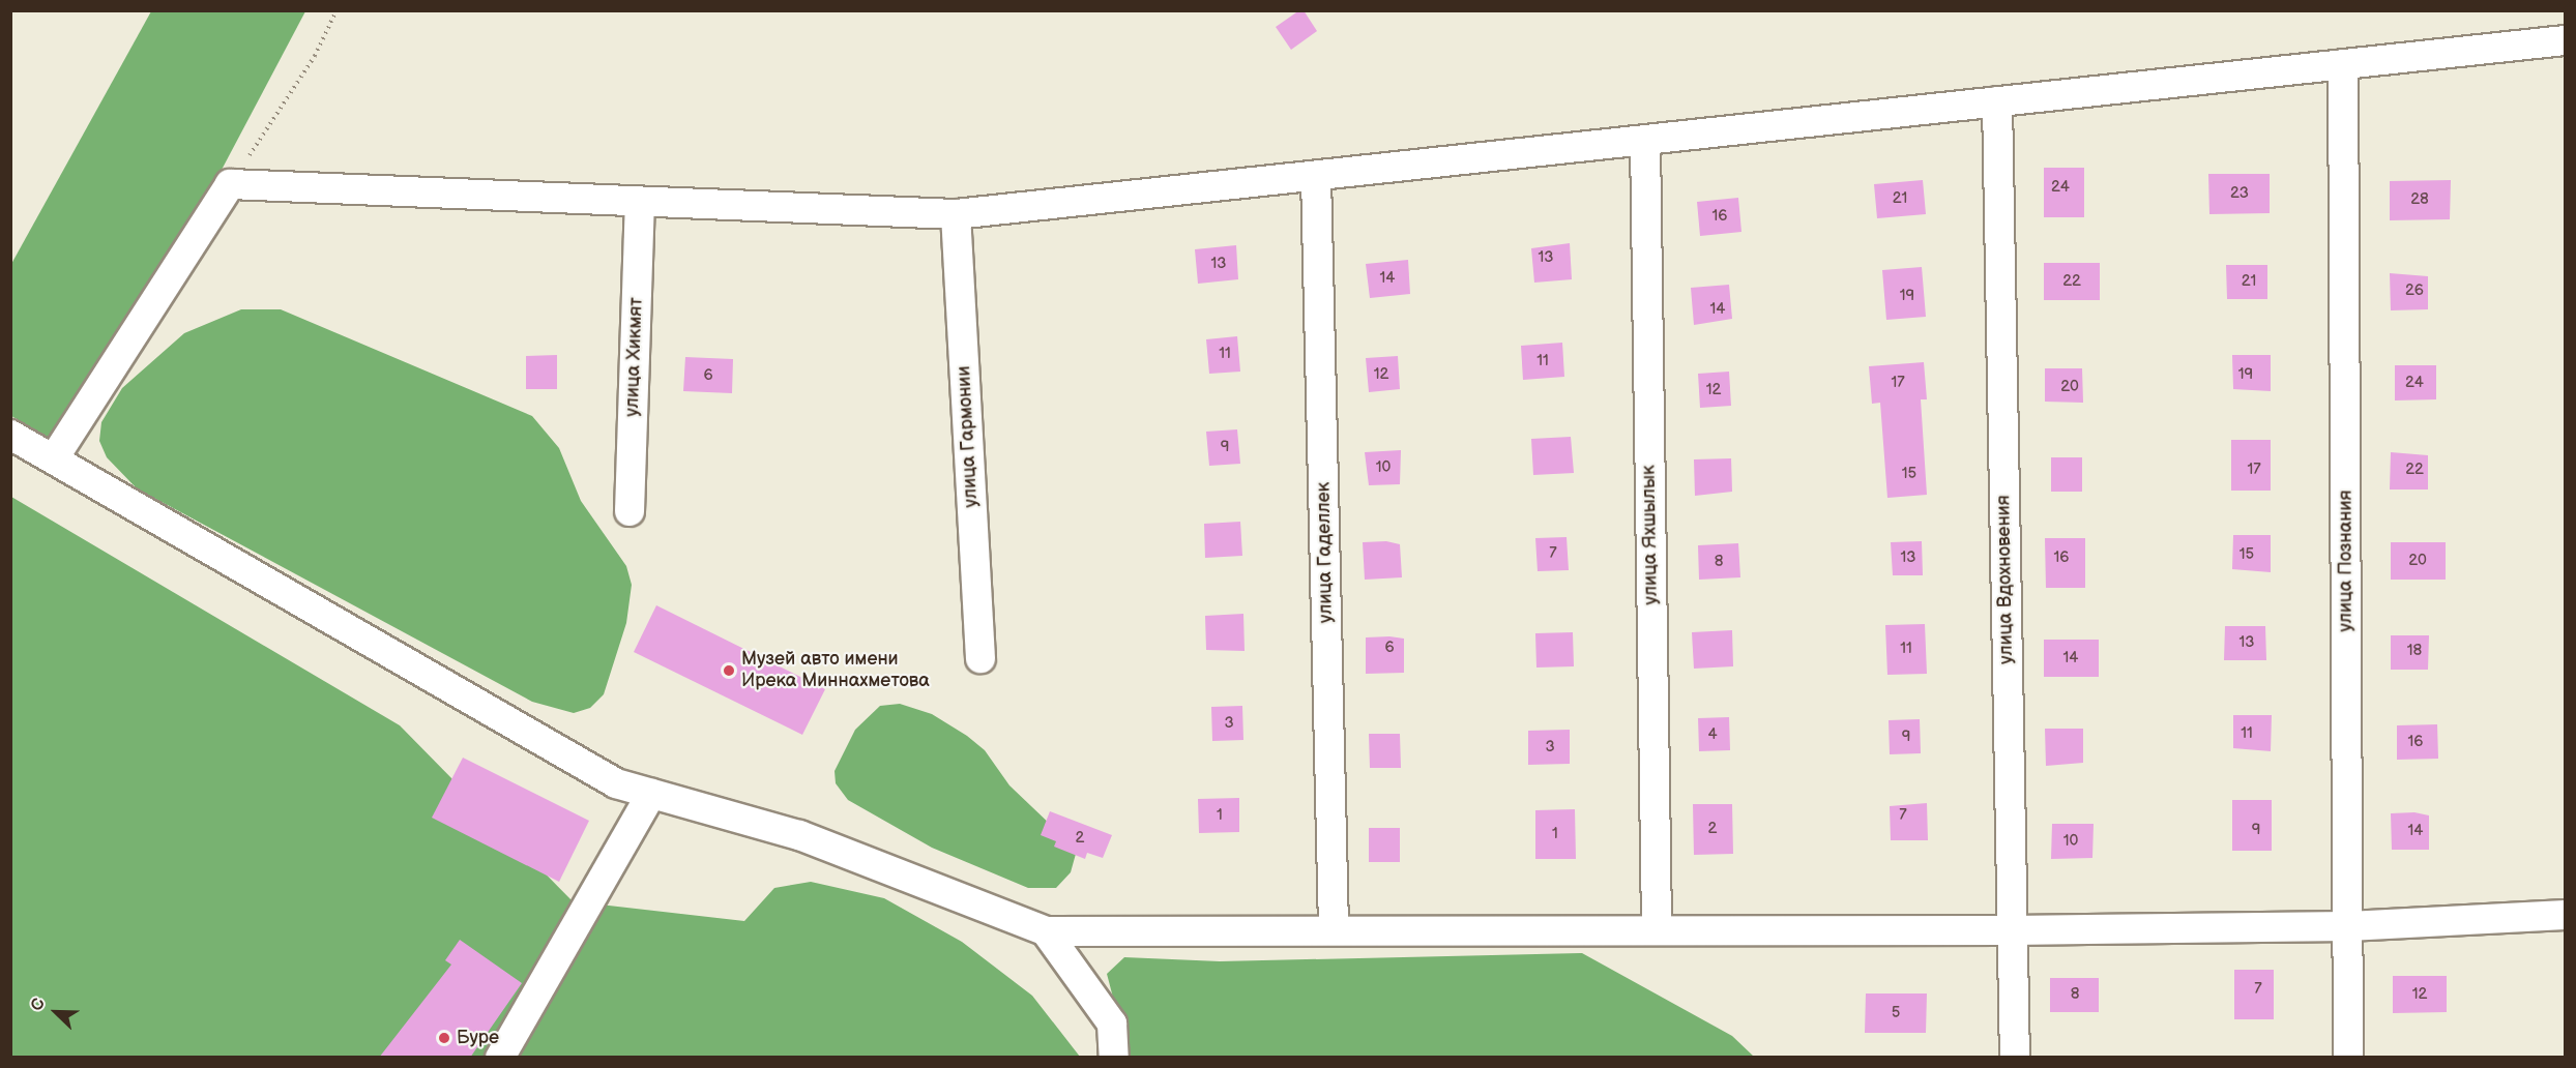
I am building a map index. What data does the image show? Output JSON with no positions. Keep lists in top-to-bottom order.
{
  "streets": {
    "street": [
      "улица Хикмят",
      "улица Гармонии",
      "улица Яхшылык",
      "улица Гаделлек",
      "улица Познания",
      "улица Вдохновения"
    ]
  },
  "places": ["Музей авто имени Ирека Миннахметова", "Буре"],
  "house_numbers": [
    "24",
    "23",
    "21",
    "28",
    "16",
    "13",
    "13",
    "14",
    "22",
    "21",
    "26",
    "19",
    "14",
    "11",
    "11",
    "12",
    "19",
    "6",
    "17",
    "24",
    "20",
    "12",
    "9",
    "10",
    "17",
    "22",
    "15",
    "7",
    "15",
    "13",
    "16",
    "20",
    "8",
    "13",
    "6",
    "11",
    "18",
    "14",
    "3",
    "11",
    "4",
    "9",
    "16",
    "3",
    "1",
    "7",
    "2",
    "9",
    "14",
    "1",
    "2",
    "10",
    "7",
    "8",
    "12",
    "5"
  ],
  "north": "top left"
}
